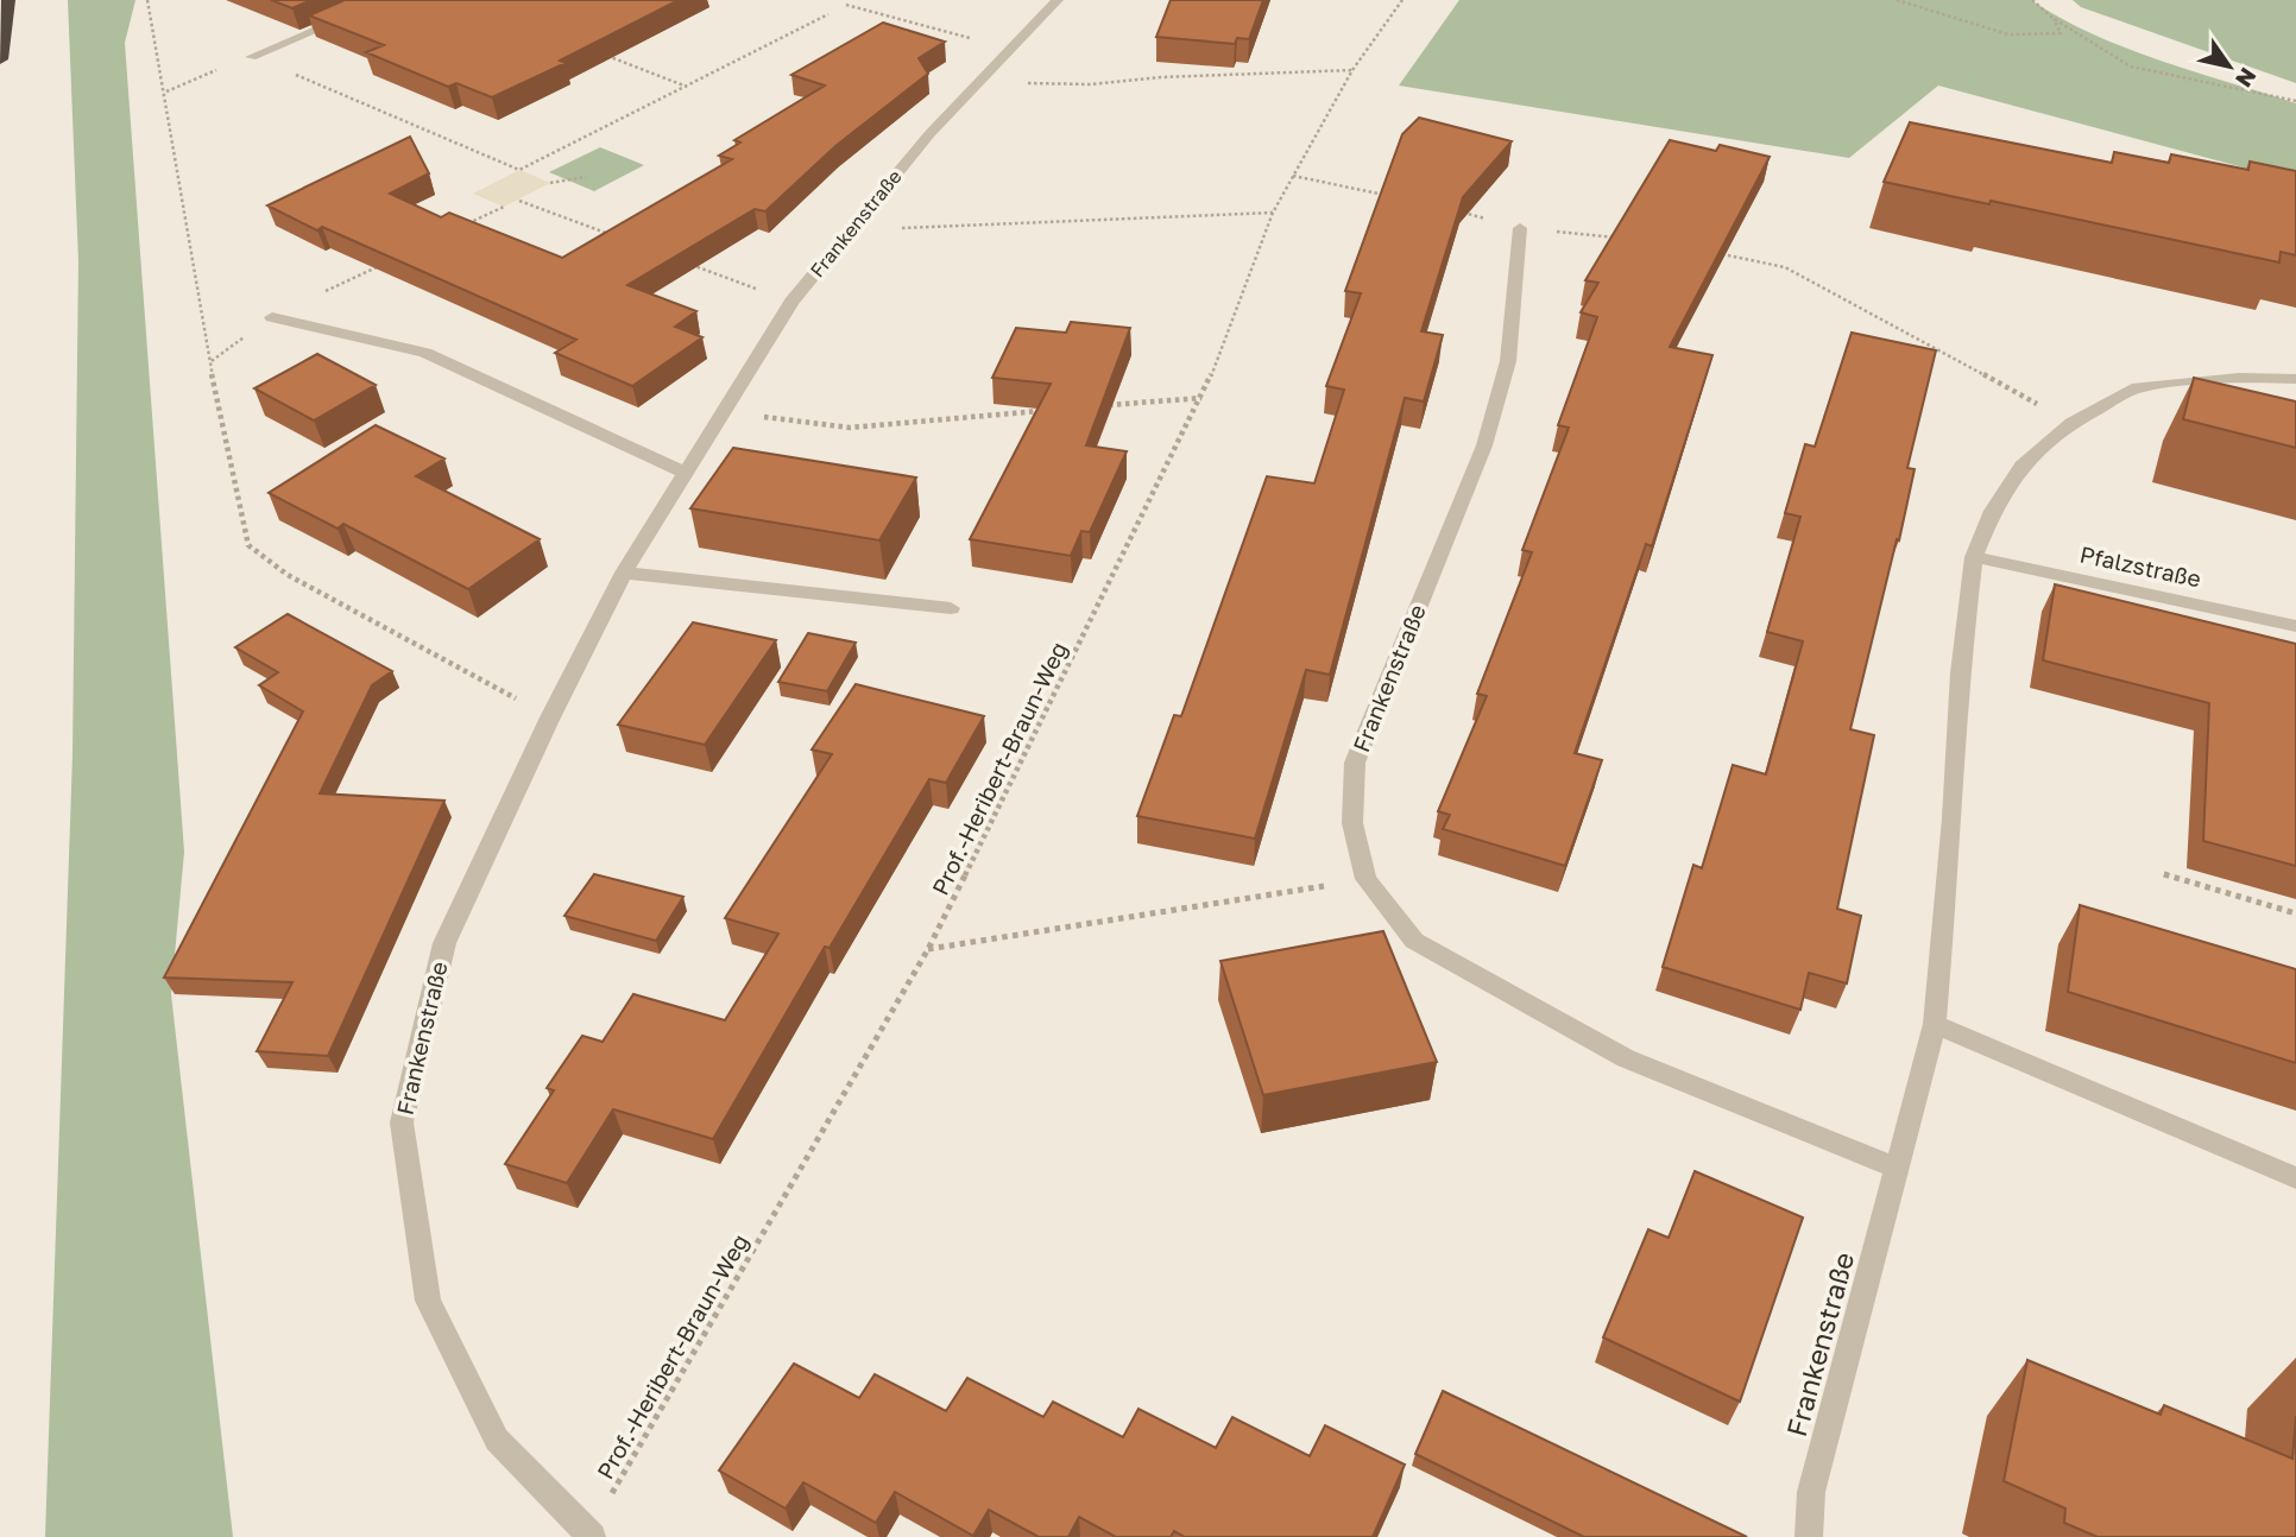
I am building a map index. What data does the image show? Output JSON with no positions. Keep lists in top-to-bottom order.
{
  "streets": {
    "street": ["Frankenstraße", "Pfalzstraße"],
    "path": ["Prof.-Heribert-Braun-Weg"]
  },
  "crossings": [
    ["Frankenstraße", "Pfalzstraße"],
    ["Frankenstraße", "Prof.-Heribert-Braun-Weg"]
  ],
  "north": "bottom right"
}
